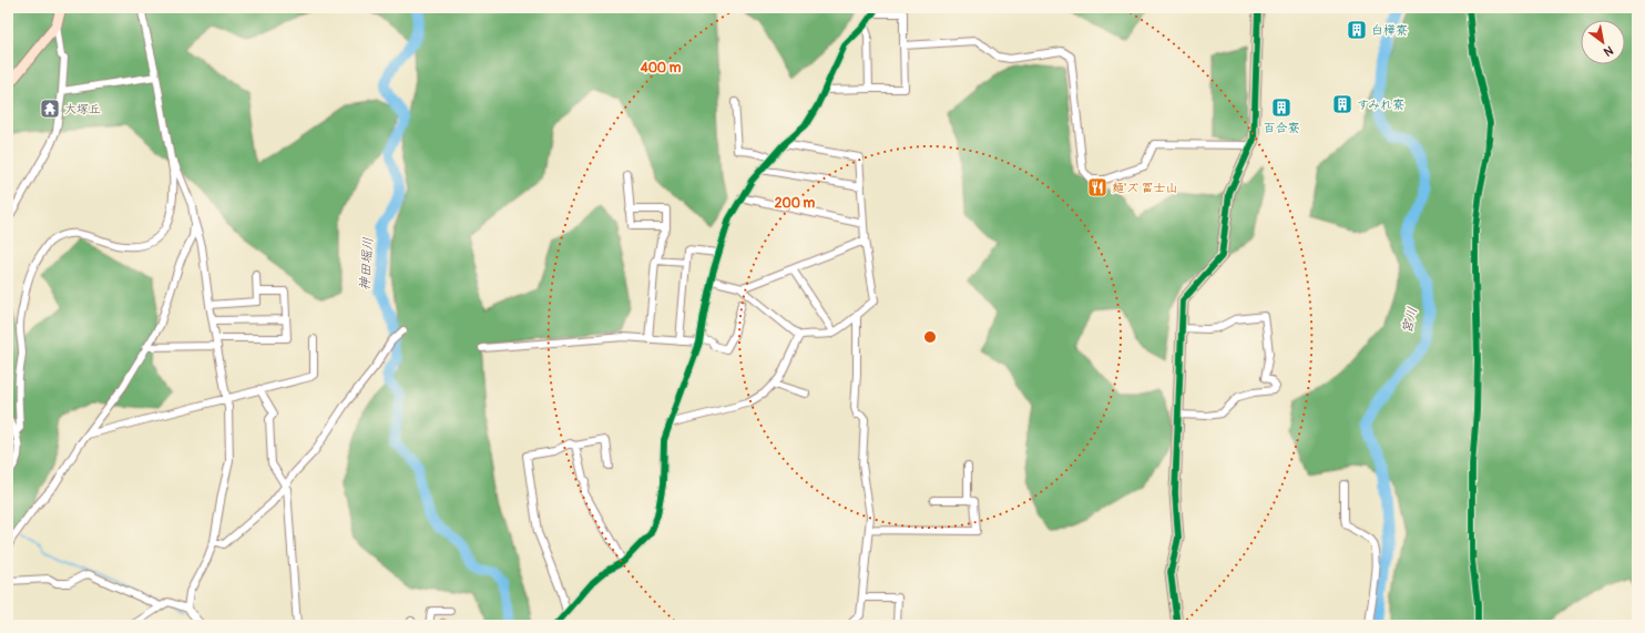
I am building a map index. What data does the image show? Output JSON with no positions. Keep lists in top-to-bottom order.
{
  "water": ["神田堀川", "宮川"],
  "places": {
    "building": ["白樺寮", "すみれ寮", "百合寮"],
    "temple": ["大塚丘"],
    "restaurant": ["麺'ズ 冨士山"]
  },
  "north": "bottom right",
  "rings": ["400 m", "200 m"]
}
